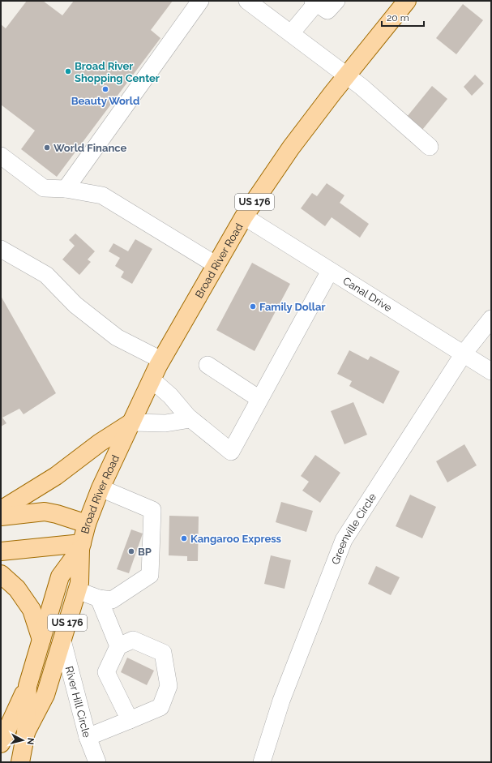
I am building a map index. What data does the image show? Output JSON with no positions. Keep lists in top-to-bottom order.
{
  "streets": {
    "main road": ["US 176", "Broad River Road"],
    "street": ["Canal Drive", "Greenville Circle", "River Hill Circle"]
  },
  "crossings": [
    ["Broad River Road", "Canal Drive"],
    ["Broad River Road", "River Hill Circle"],
    ["Canal Drive", "Greenville Circle"]
  ],
  "places": [
    "Broad River Shopping Center",
    "Beauty World",
    "World Finance",
    "Family Dollar",
    "Kangaroo Express",
    "BP"
  ],
  "scale_bar": "20 m",
  "north": "right"
}
